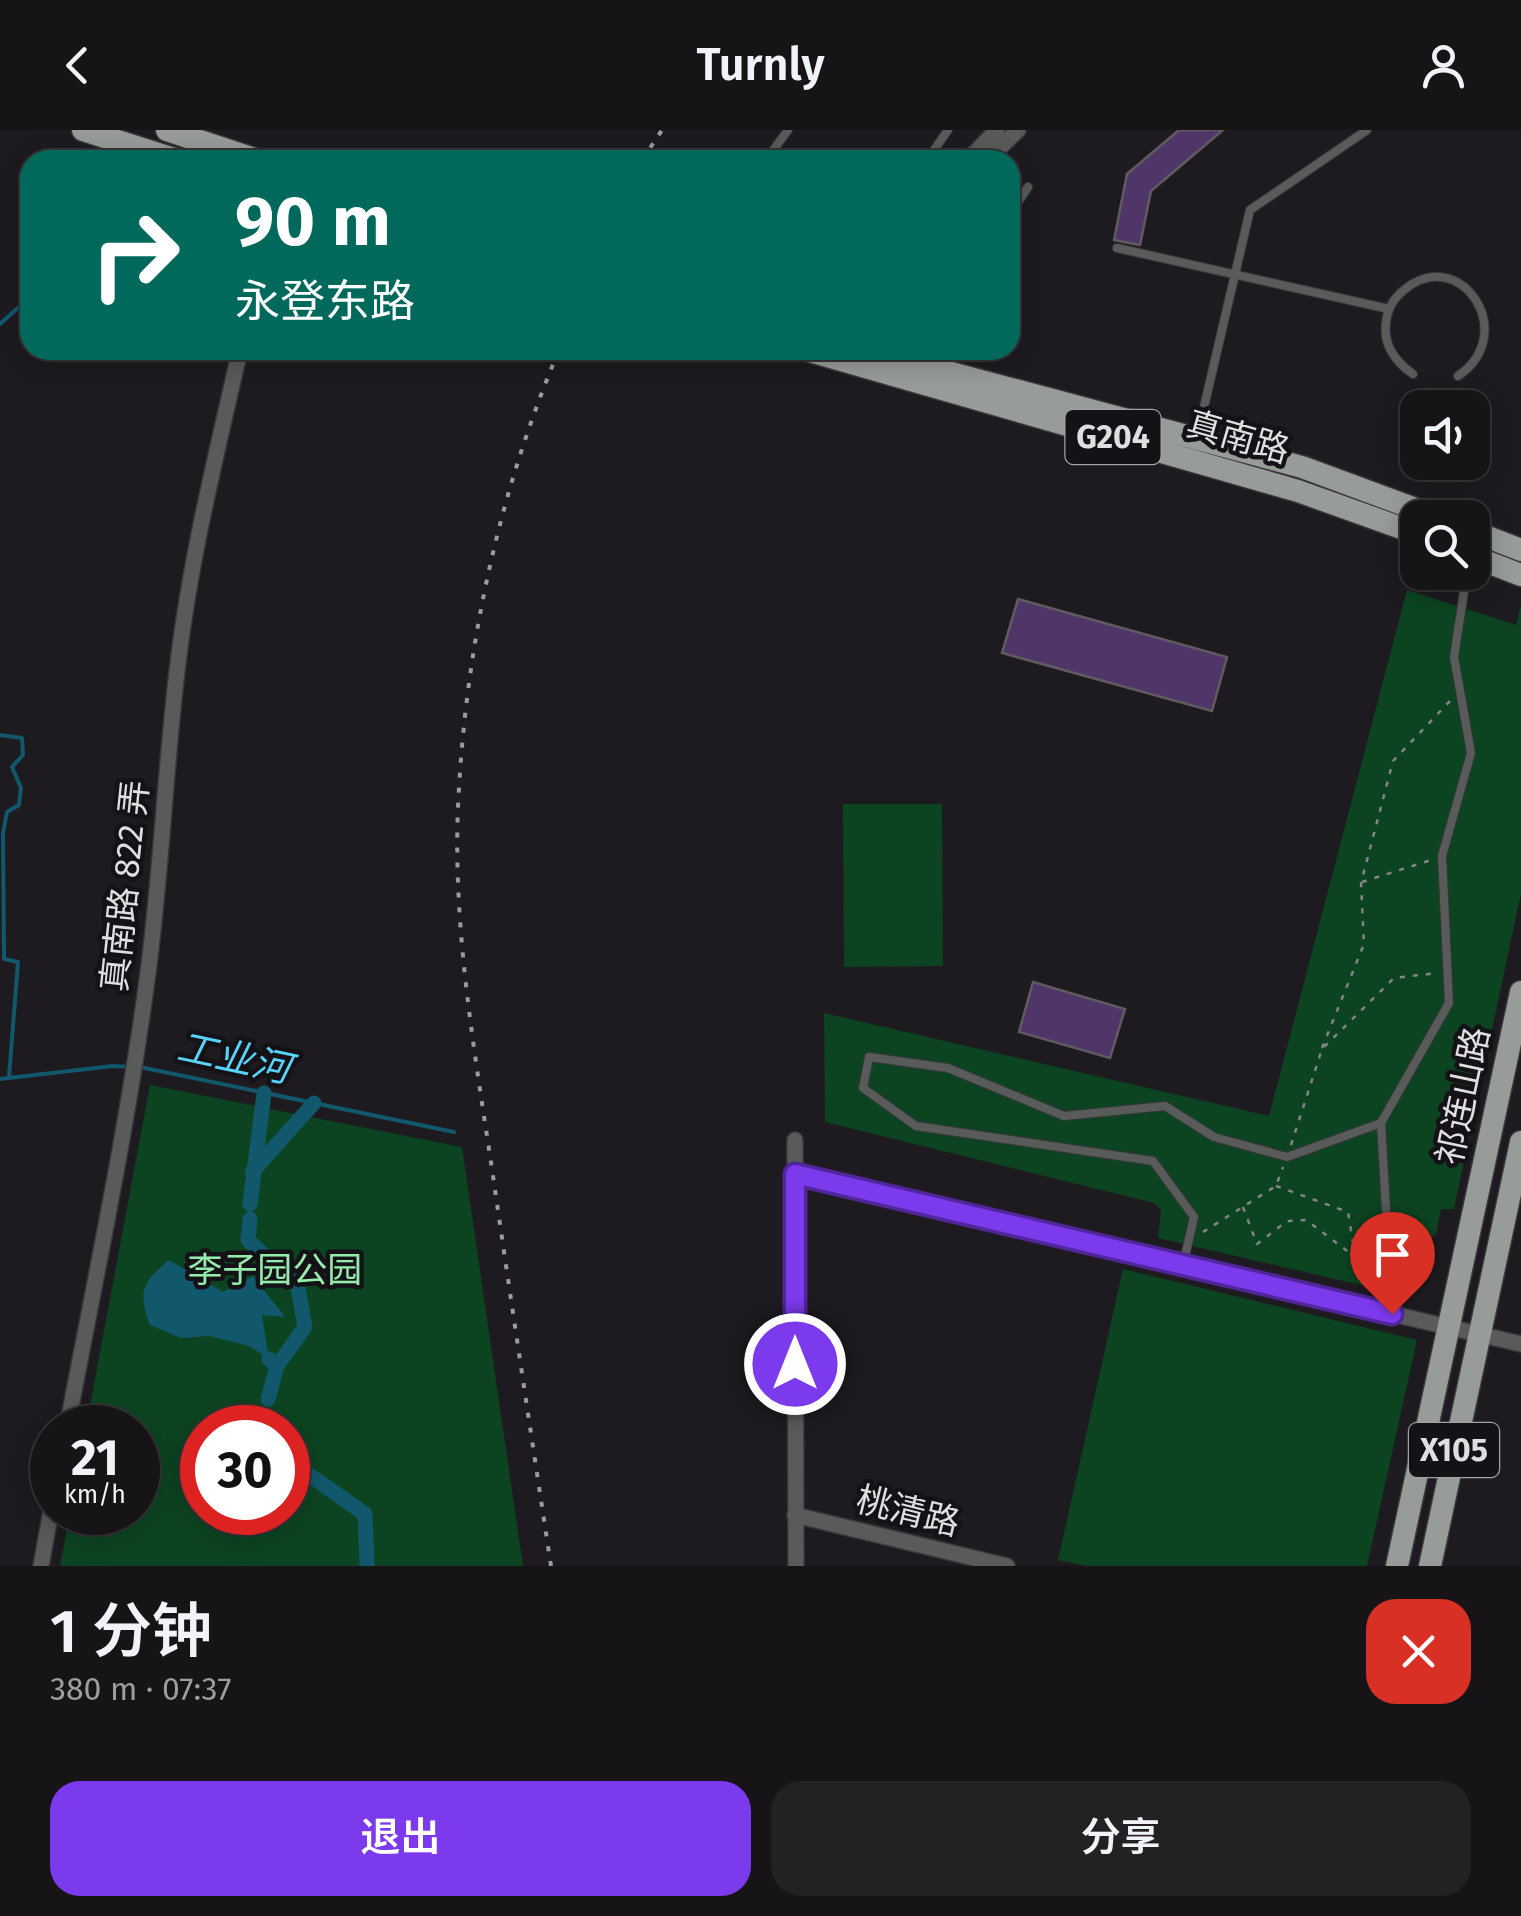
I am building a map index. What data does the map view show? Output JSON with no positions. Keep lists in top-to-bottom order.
{
  "streets": {
    "main road": [
      "G204",
      "真南路",
      "祁连山路",
      "X105"
    ],
    "street": ["真南路 822 弄", "桃清路"]
  },
  "water": ["工业河"],
  "parks": ["李子园公园"],
  "page": {
    "header": "Turnly",
    "turn": ["90 m", "永登东路"],
    "speed": "21 km/h",
    "limit": "30",
    "heading": ["1 分钟", "380 m · 07:37"],
    "buttons": ["退出", "分享"]
  }
}
